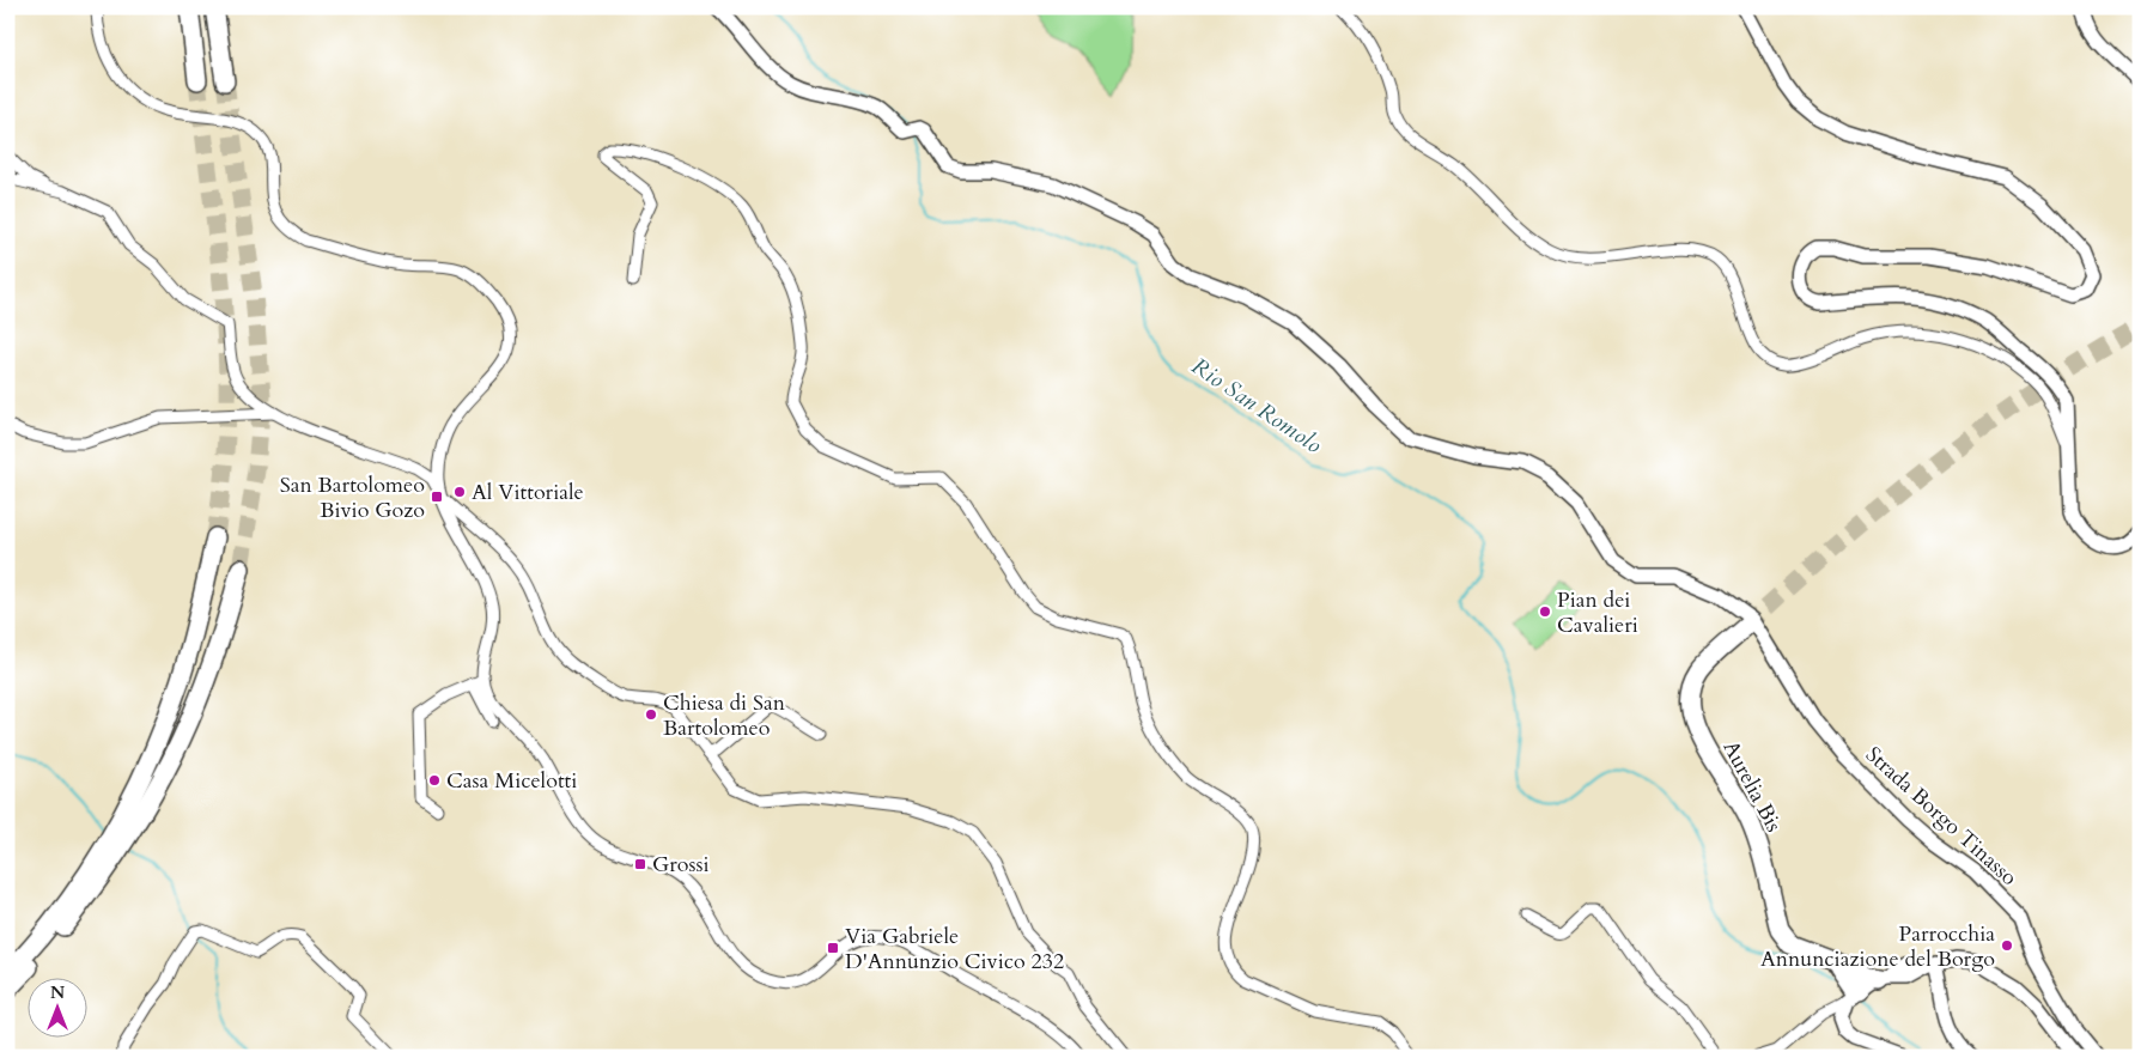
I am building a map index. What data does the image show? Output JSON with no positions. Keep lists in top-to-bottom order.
{
  "streets": {
    "highway": ["Aurelia Bis"],
    "street": ["Strada Borgo Tinasso"]
  },
  "water": ["Rio San Romolo"],
  "places": {
    "other": [
      "Al Vittoriale",
      "Pian dei Cavalieri",
      "Chiesa di San Bartolomeo",
      "Casa Micelotti",
      "Parrocchia Annunciazione del Borgo"
    ],
    "transit": ["San Bartolomeo Bivio Gozo", "Grossi", "Via Gabriele D'Annunzio Civico 232"]
  },
  "north": "top"
}
